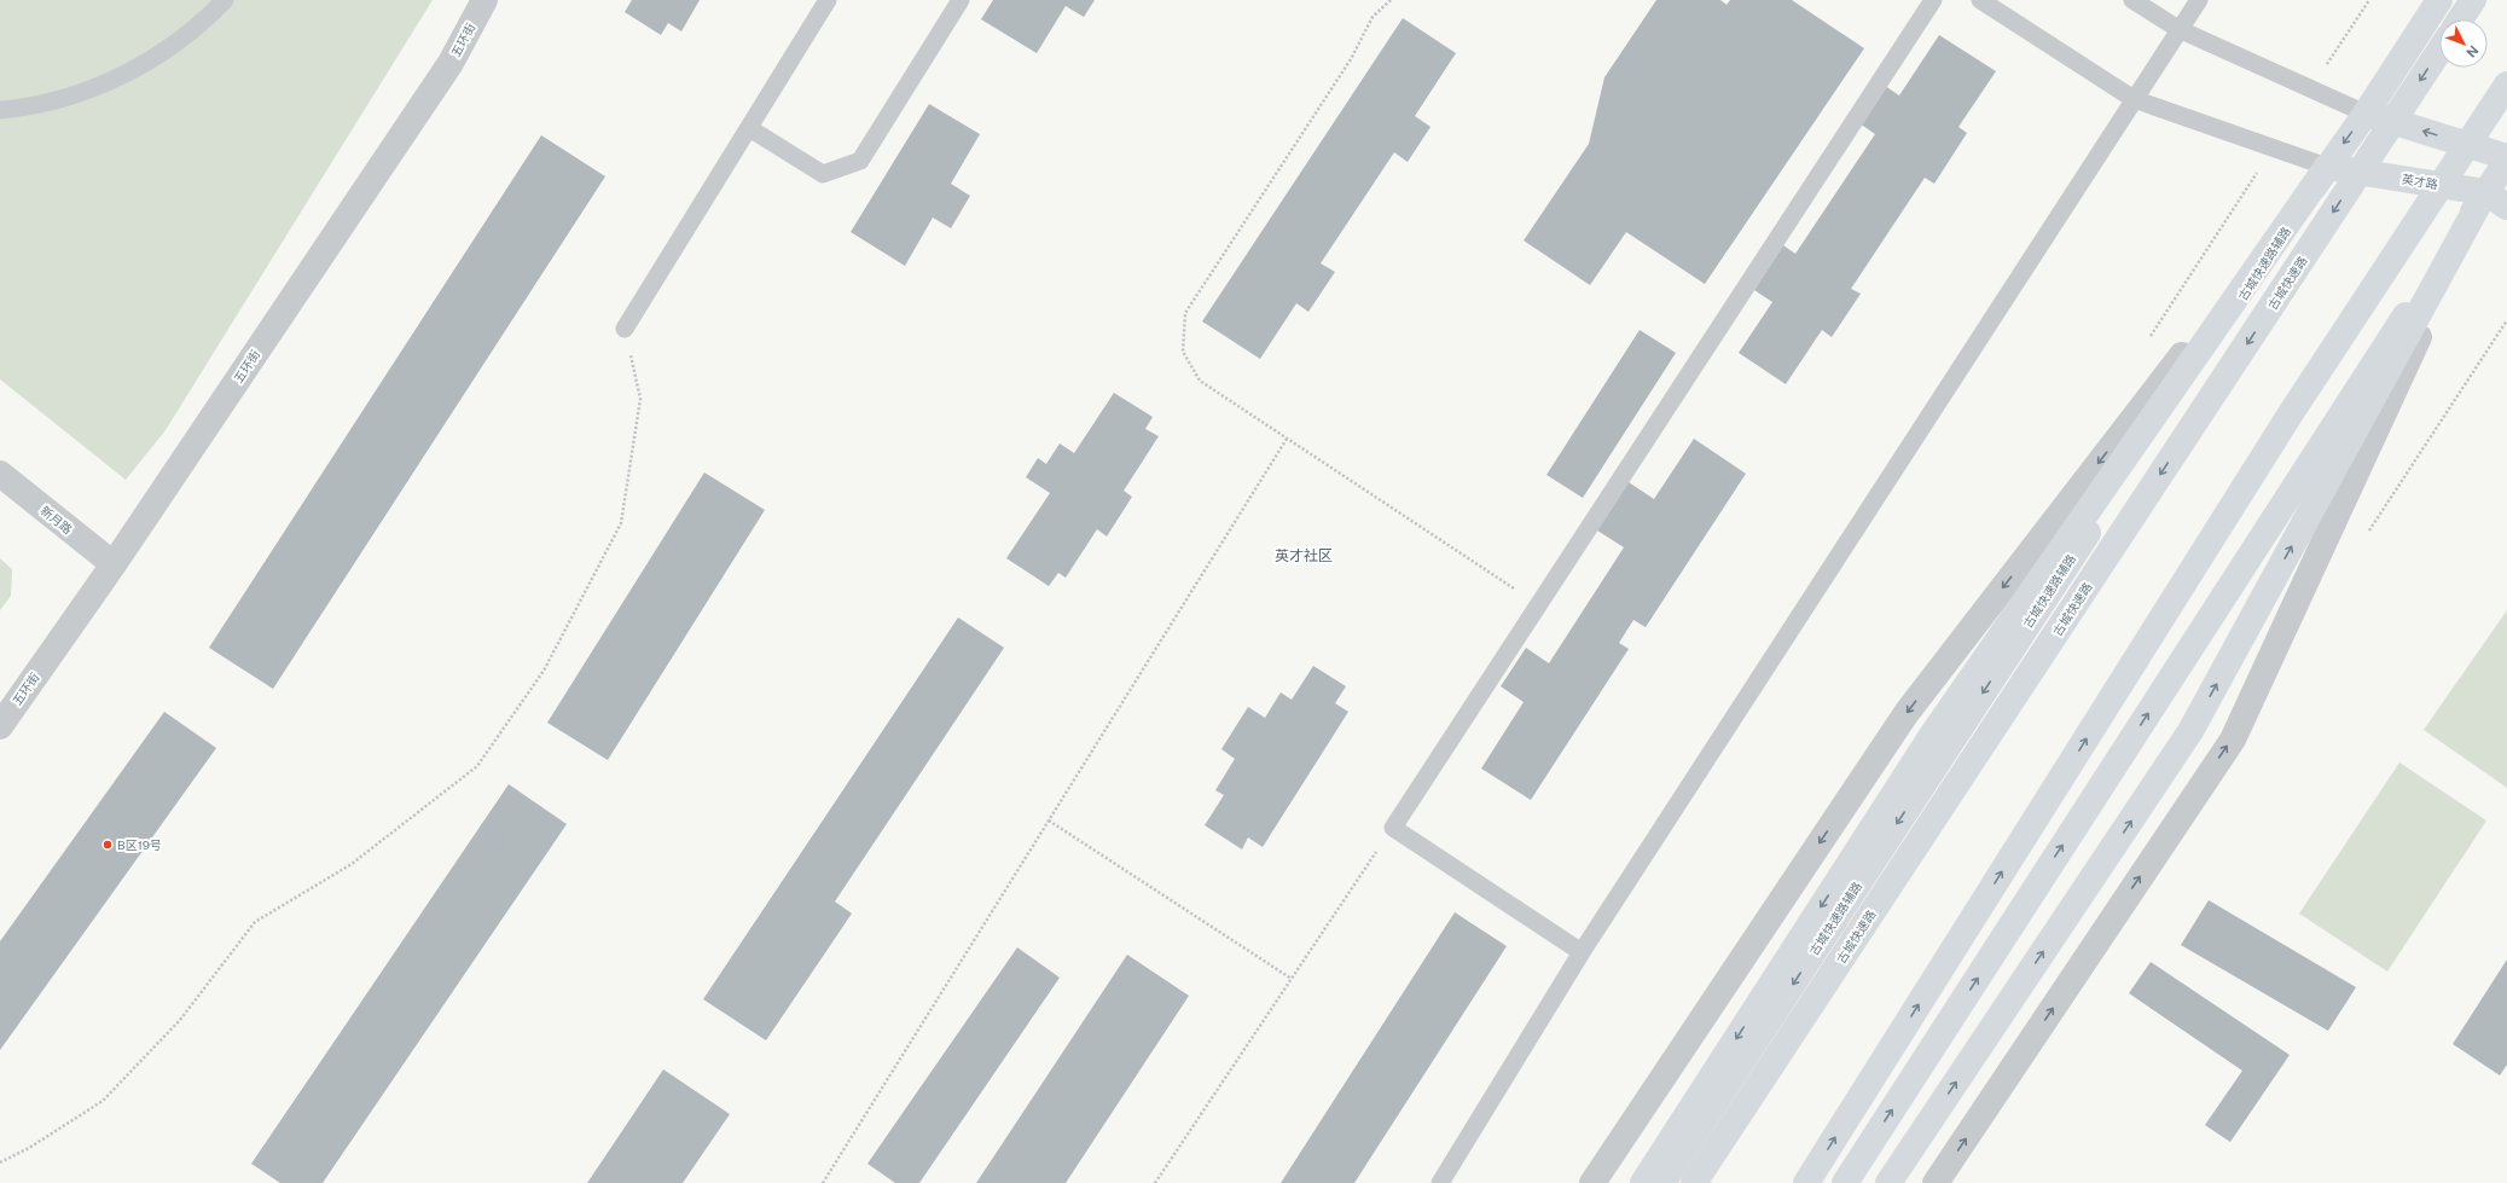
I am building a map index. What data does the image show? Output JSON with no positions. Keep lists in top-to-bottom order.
{
  "streets": {
    "main road": ["英才路", "古城快速路辅路", "古城快速路"],
    "street": ["五环街", "新月路"]
  },
  "crossings": [
    ["五环街", "新月路"],
    ["英才路", "古城快速路辅路"]
  ],
  "districts": ["英才社区"],
  "places": ["B区19号"],
  "north": "bottom right"
}
